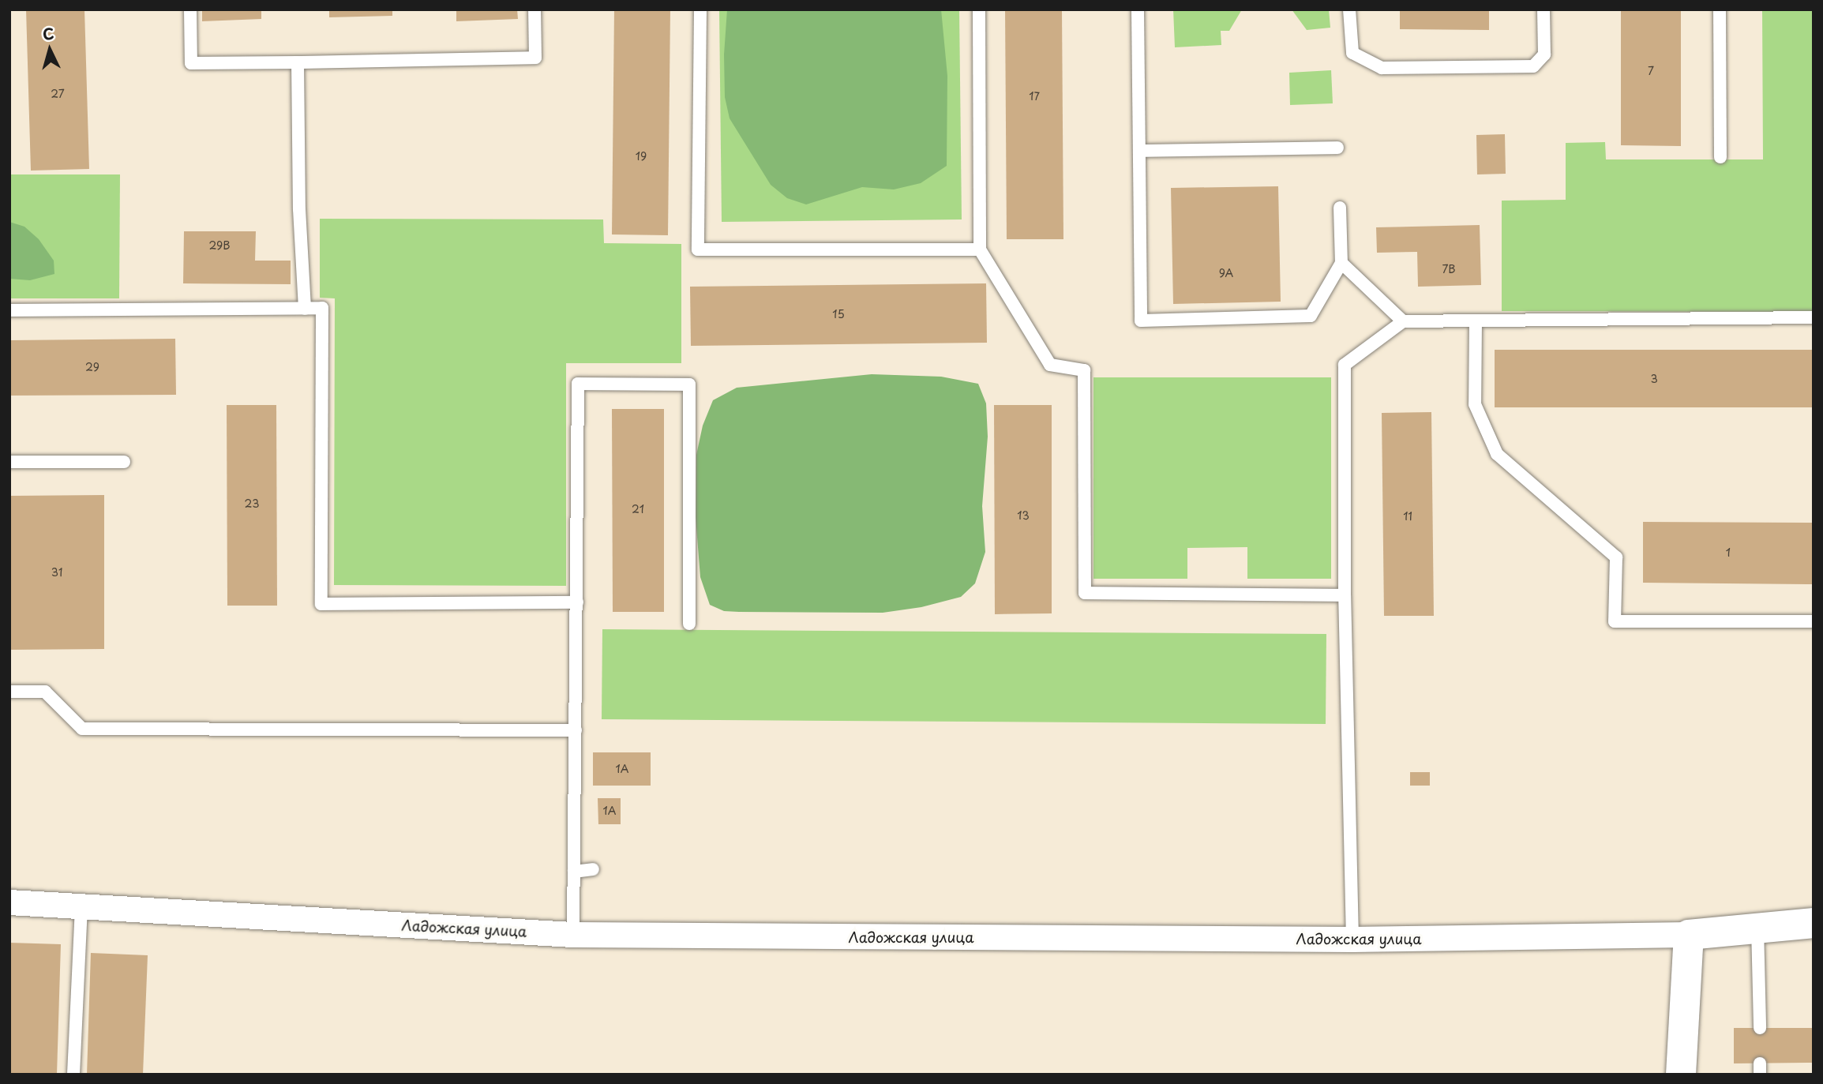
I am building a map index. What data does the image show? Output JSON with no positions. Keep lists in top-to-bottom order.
{
  "streets": {
    "street": ["Ладожская улица"]
  },
  "house_numbers": [
    "7",
    "27",
    "17",
    "19",
    "29В",
    "7В",
    "9А",
    "15",
    "29",
    "3",
    "23",
    "21",
    "13",
    "11",
    "1",
    "31",
    "1А",
    "1А"
  ],
  "north": "top"
}
